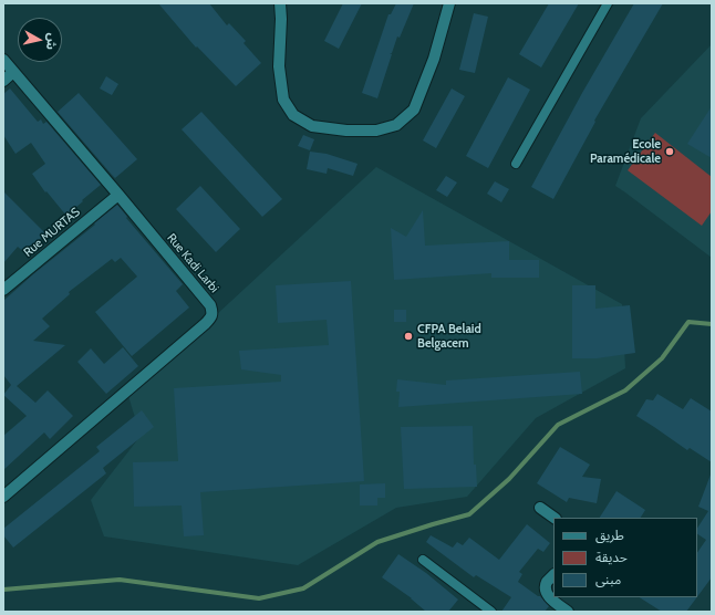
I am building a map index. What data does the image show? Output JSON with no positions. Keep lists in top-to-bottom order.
{
  "streets": {
    "street": ["Rue MURTAS", "Rue Kadi Larbi"]
  },
  "crossings": [
    ["Rue MURTAS", "Rue Kadi Larbi"]
  ],
  "places": ["Ecole Paramédicale", "CFPA Belaid Belgacem"],
  "legend": ["طريق", "حديقة", "مبنى"],
  "north": "right"
}
